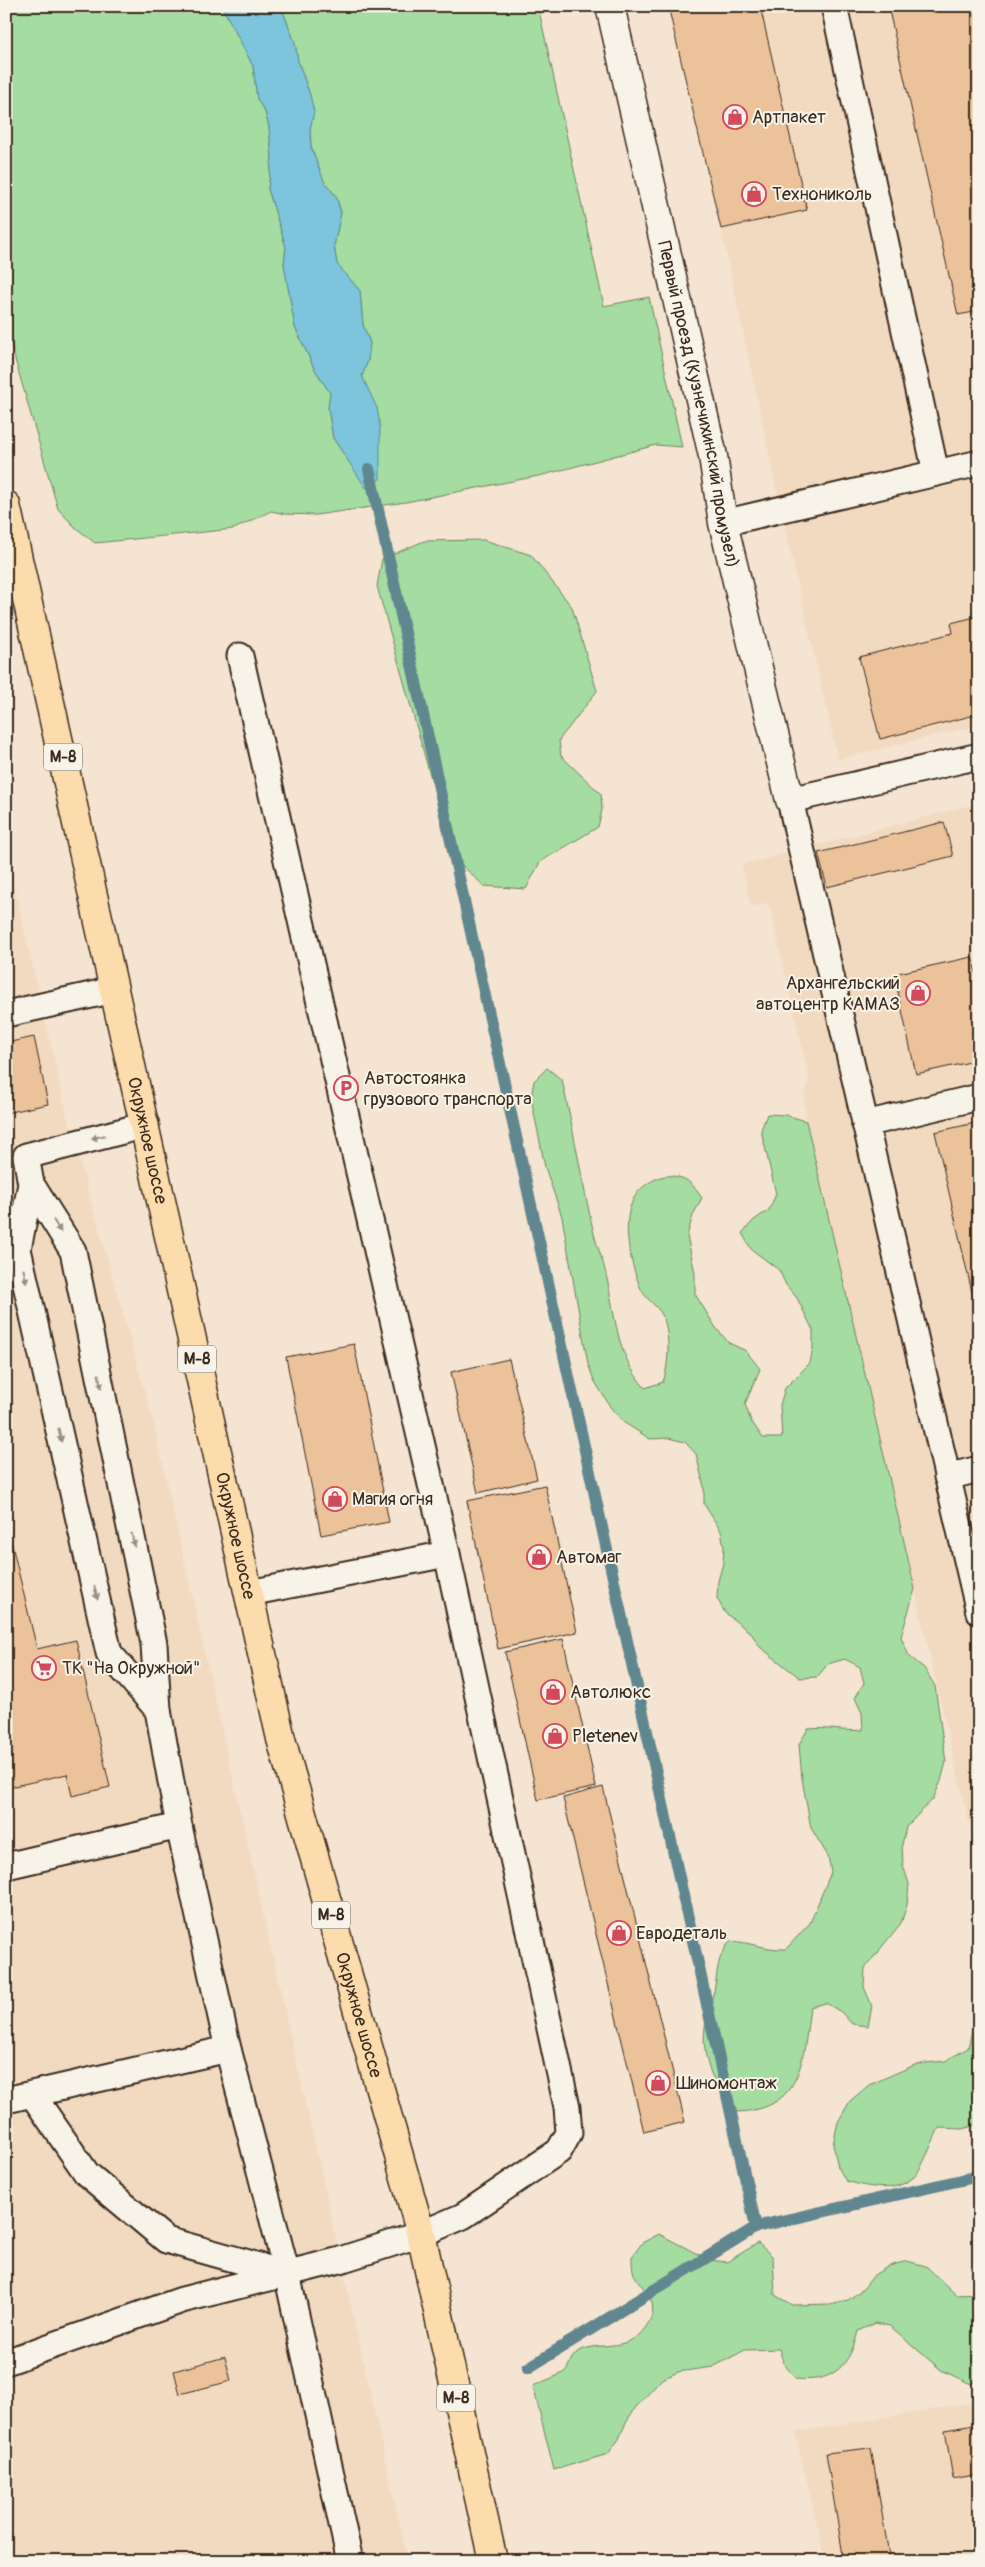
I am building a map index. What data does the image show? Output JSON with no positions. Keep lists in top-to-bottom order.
{
  "streets": {
    "main road": ["М-8", "Окружное шоссе"],
    "street": ["Первый проезд (Кузнечихинский промузел)"]
  },
  "places": {
    "shop": [
      "Артпакет",
      "Технониколь",
      "Архангельский автоцентр КАМАЗ",
      "Магия огня",
      "Автомаг",
      "Автолюкс",
      "Pletenev",
      "Евродеталь",
      "Шиномонтаж"
    ],
    "parking": ["Автостоянка грузового транспорта"],
    "supermarket": ["ТК \"На Окружной\""]
  }
}
